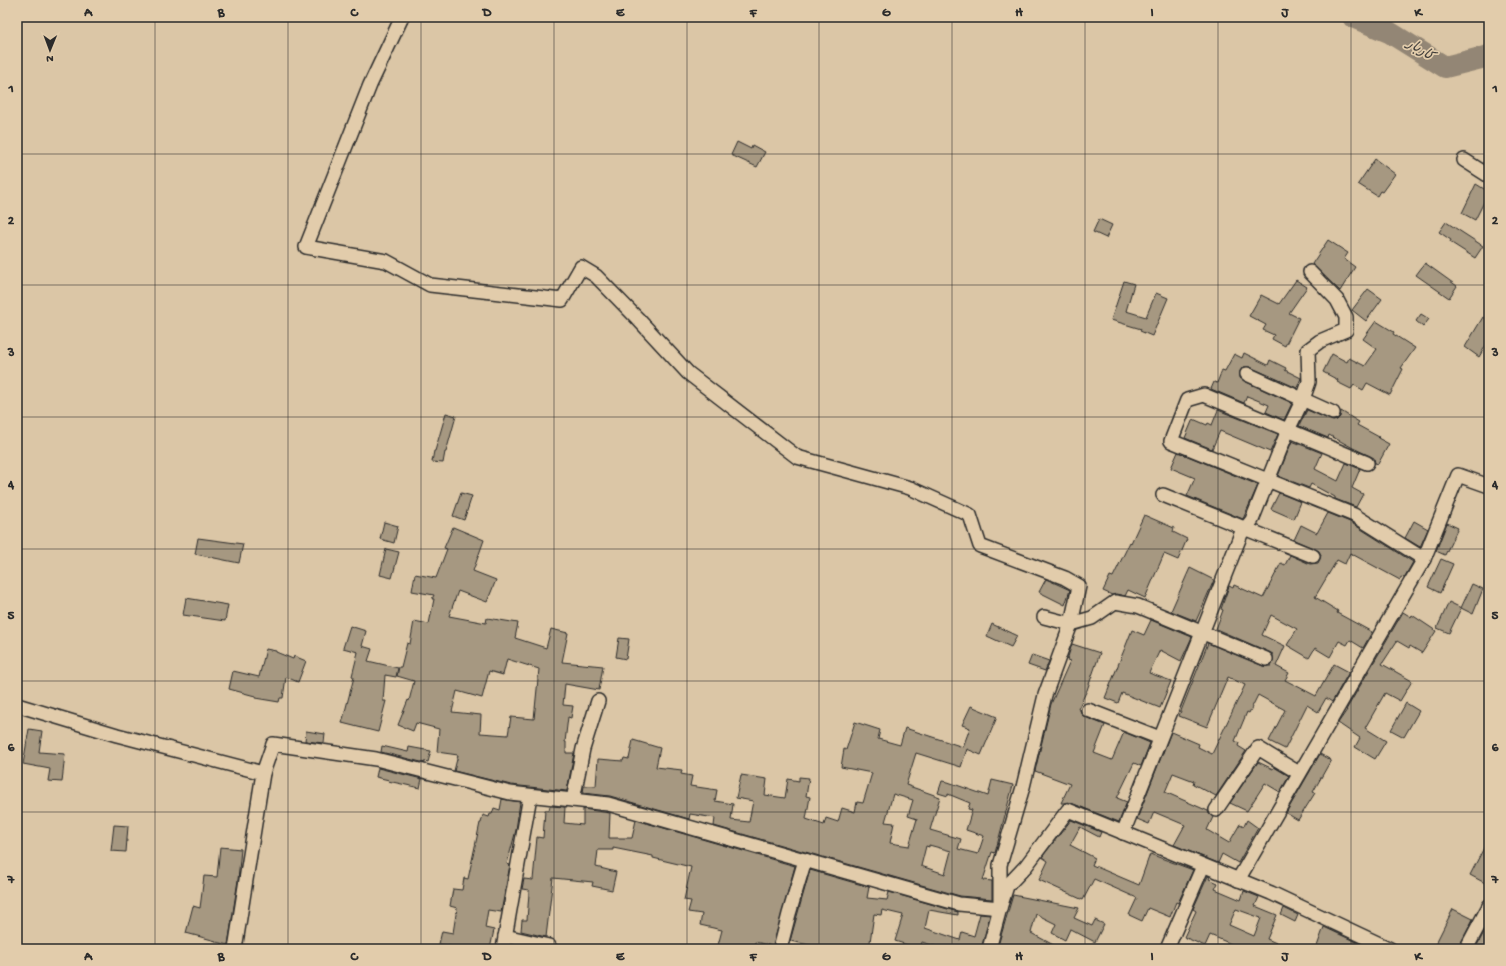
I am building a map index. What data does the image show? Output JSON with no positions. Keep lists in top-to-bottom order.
{
  "water": ["کاربار"],
  "north": "bottom",
  "grid": {
    "columns": [
      "A",
      "B",
      "C",
      "D",
      "E",
      "F",
      "G",
      "H",
      "I",
      "J",
      "K"
    ],
    "rows": [
      "1",
      "2",
      "3",
      "4",
      "5",
      "6",
      "7"
    ]
  }
}
